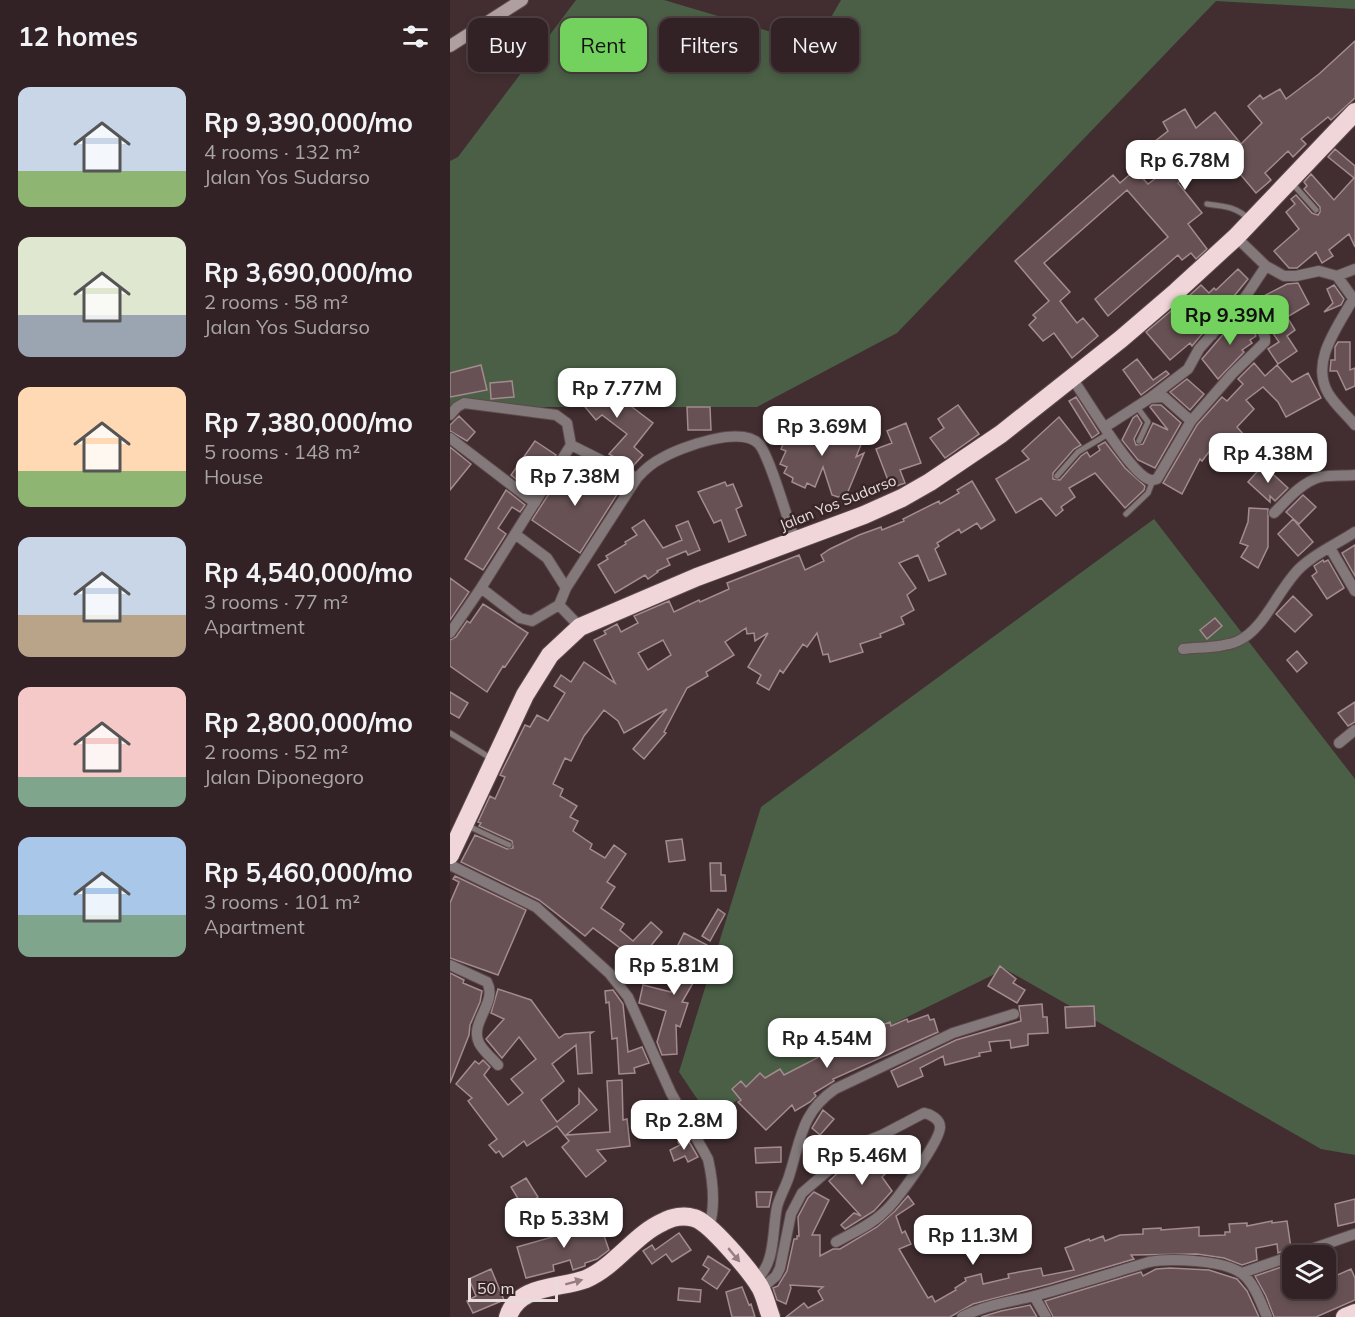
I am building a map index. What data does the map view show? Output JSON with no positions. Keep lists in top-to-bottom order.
{
  "streets": {
    "highway": ["Jalan Yos Sudarso"]
  },
  "scale_bar": "50 m",
  "page": {
    "heading": "12 homes",
    "chip": [
      "Buy",
      "Rent",
      "Filters",
      "New"
    ],
    "list": [
      {
        "name": "Rp 9,390,000/mo",
        "note": "4 rooms · 132 m² · Jalan Yos Sudarso"
      },
      {
        "name": "Rp 3,690,000/mo",
        "note": "2 rooms · 58 m² · Jalan Yos Sudarso"
      },
      {
        "name": "Rp 7,380,000/mo",
        "note": "5 rooms · 148 m² · House"
      },
      {
        "name": "Rp 4,540,000/mo",
        "note": "3 rooms · 77 m² · Apartment"
      },
      {
        "name": "Rp 2,800,000/mo",
        "note": "2 rooms · 52 m² · Jalan Diponegoro"
      },
      {
        "name": "Rp 5,460,000/mo",
        "note": "3 rooms · 101 m² · Apartment"
      }
    ],
    "price": [
      "Rp 6.78M",
      "Rp 9.39M",
      "Rp 7.77M",
      "Rp 3.69M",
      "Rp 4.38M",
      "Rp 7.38M",
      "Rp 5.81M",
      "Rp 4.54M",
      "Rp 2.8M",
      "Rp 5.46M",
      "Rp 5.33M",
      "Rp 11.3M"
    ],
    "scale": "50 m"
  }
}
